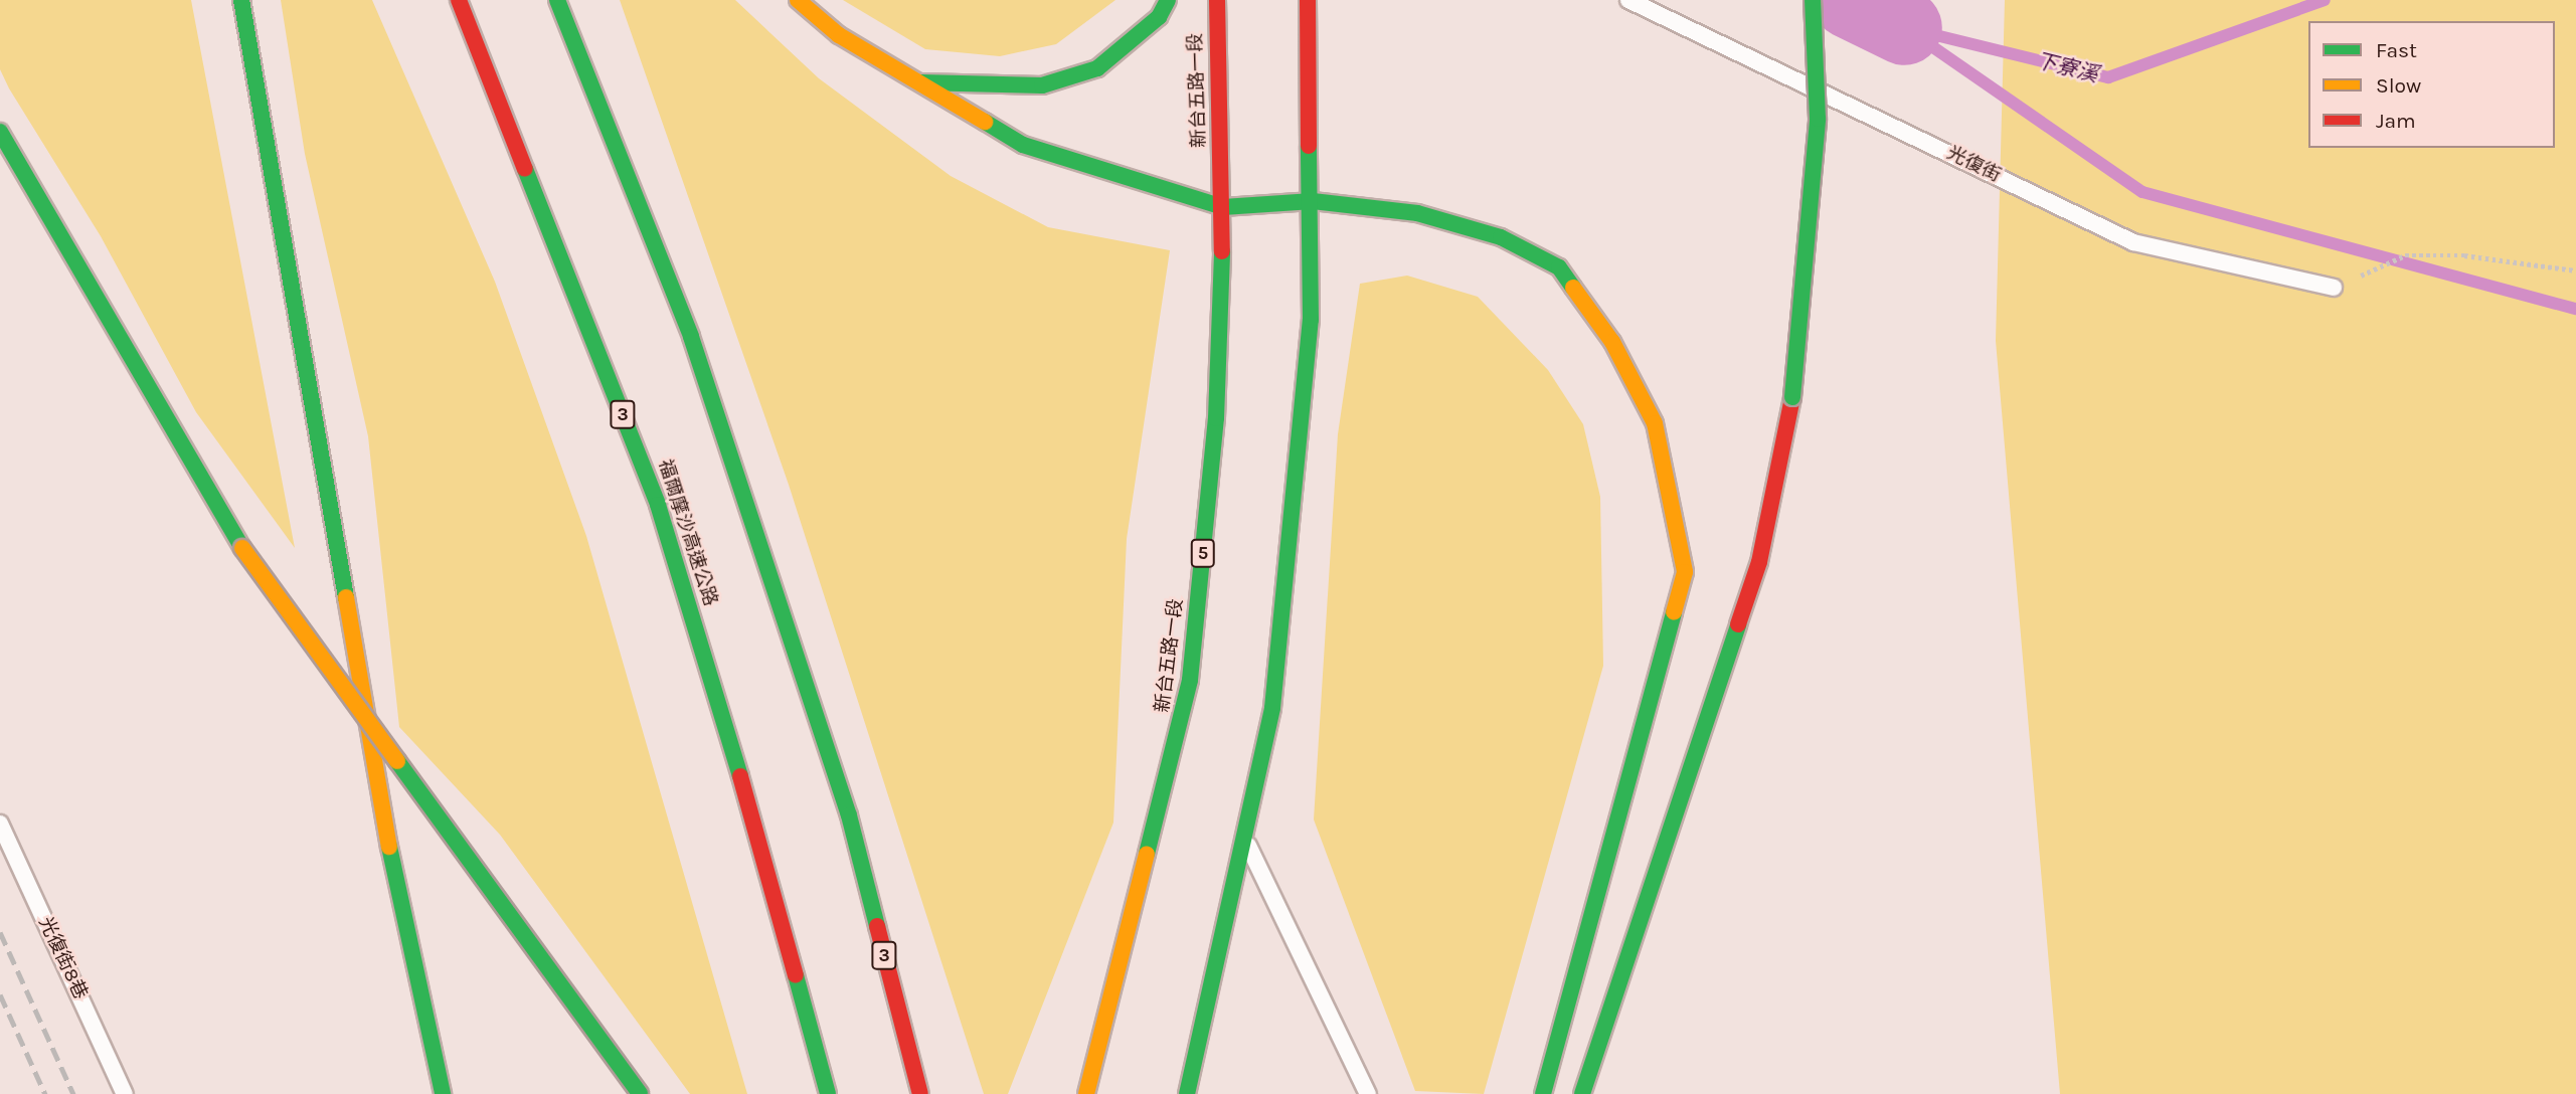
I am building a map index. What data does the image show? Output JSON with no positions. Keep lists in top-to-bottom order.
{
  "streets": {
    "main road": [
      "新台五路一段",
      "3",
      "福爾摩沙高速公路",
      "5"
    ],
    "lane": ["光復街", "光復街8巷"]
  },
  "water": ["下寮溪"],
  "legend": ["Fast", "Slow", "Jam"]
}
